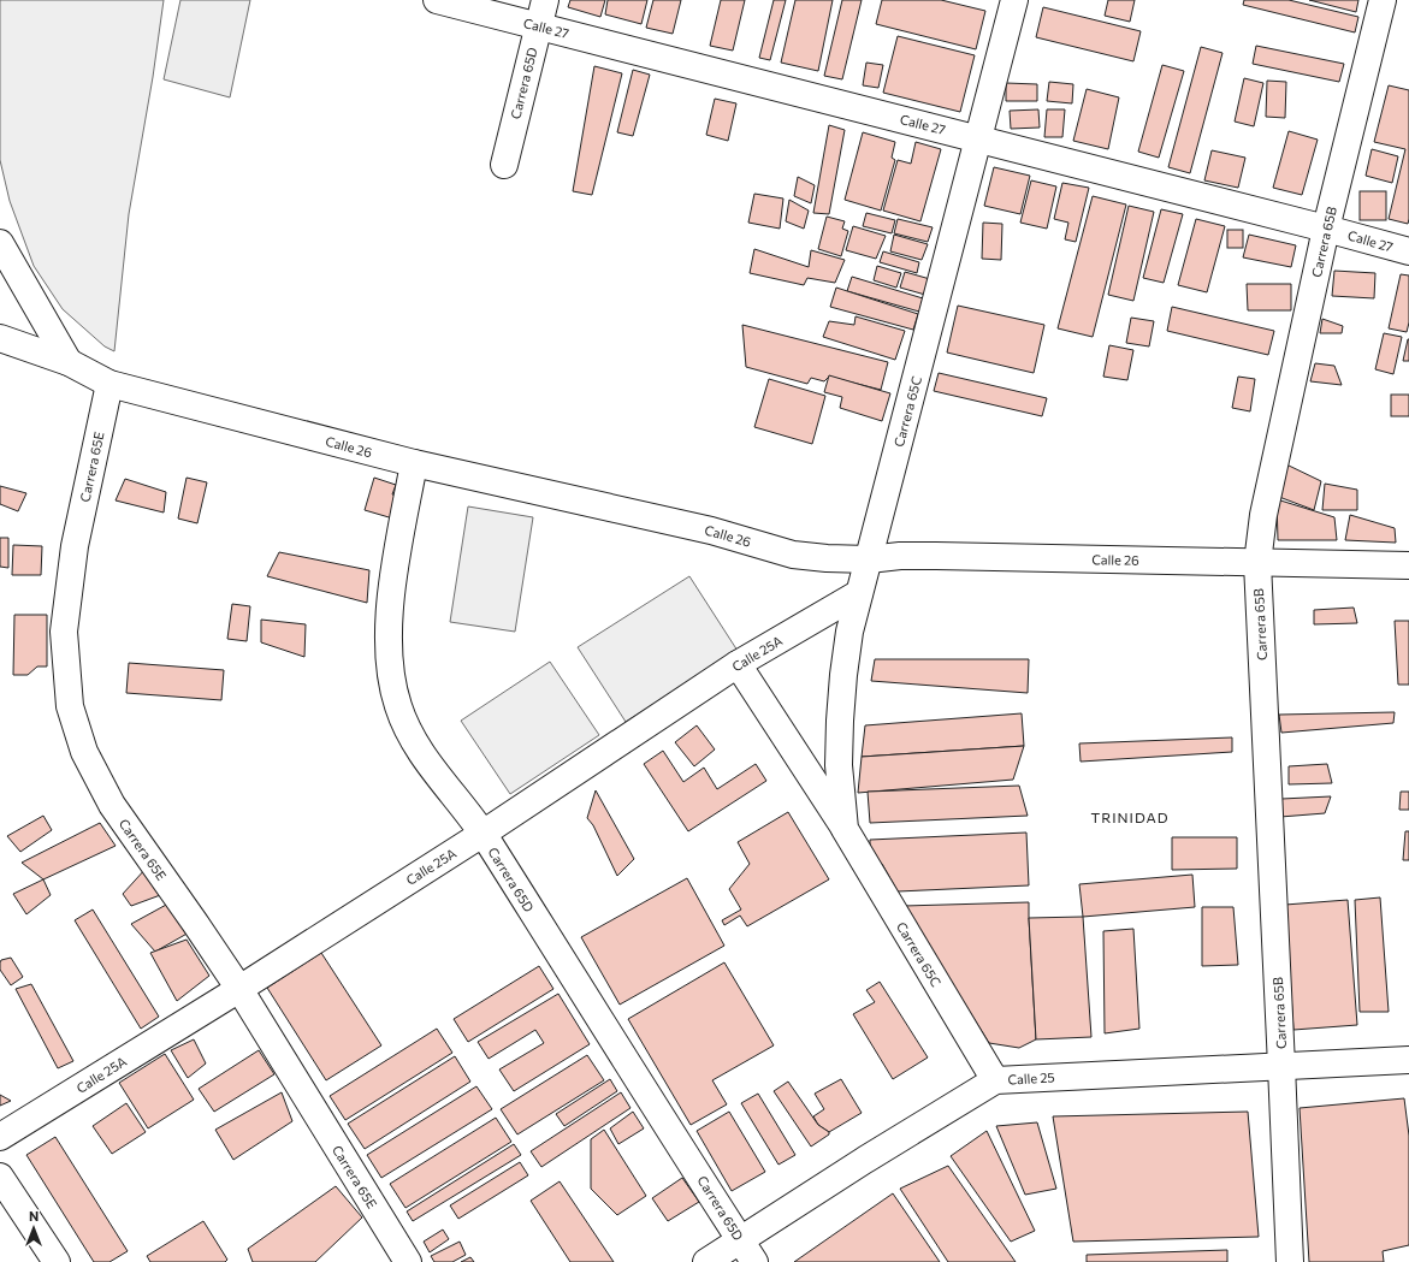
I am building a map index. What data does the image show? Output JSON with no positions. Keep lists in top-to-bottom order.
{
  "streets": {
    "street": [
      "Calle 27",
      "Carrera 65D",
      "Carrera 65B",
      "Carrera 65C",
      "Calle 26",
      "Carrera 65E",
      "Calle 25A",
      "Calle 25"
    ]
  },
  "crossings": [
    ["Calle 27", "Carrera 65D"],
    ["Calle 27", "Carrera 65B"],
    ["Calle 27", "Carrera 65C"],
    ["Carrera 65D", "Calle 26"],
    ["Carrera 65D", "Calle 25A"],
    ["Carrera 65D", "Calle 25"],
    ["Carrera 65B", "Calle 26"],
    ["Carrera 65B", "Calle 25"],
    ["Carrera 65C", "Calle 26"],
    ["Carrera 65C", "Calle 25A"],
    ["Carrera 65C", "Calle 25"],
    ["Calle 26", "Carrera 65E"],
    ["Carrera 65E", "Calle 25A"]
  ],
  "districts": ["TRINIDAD"],
  "north": "top"
}
